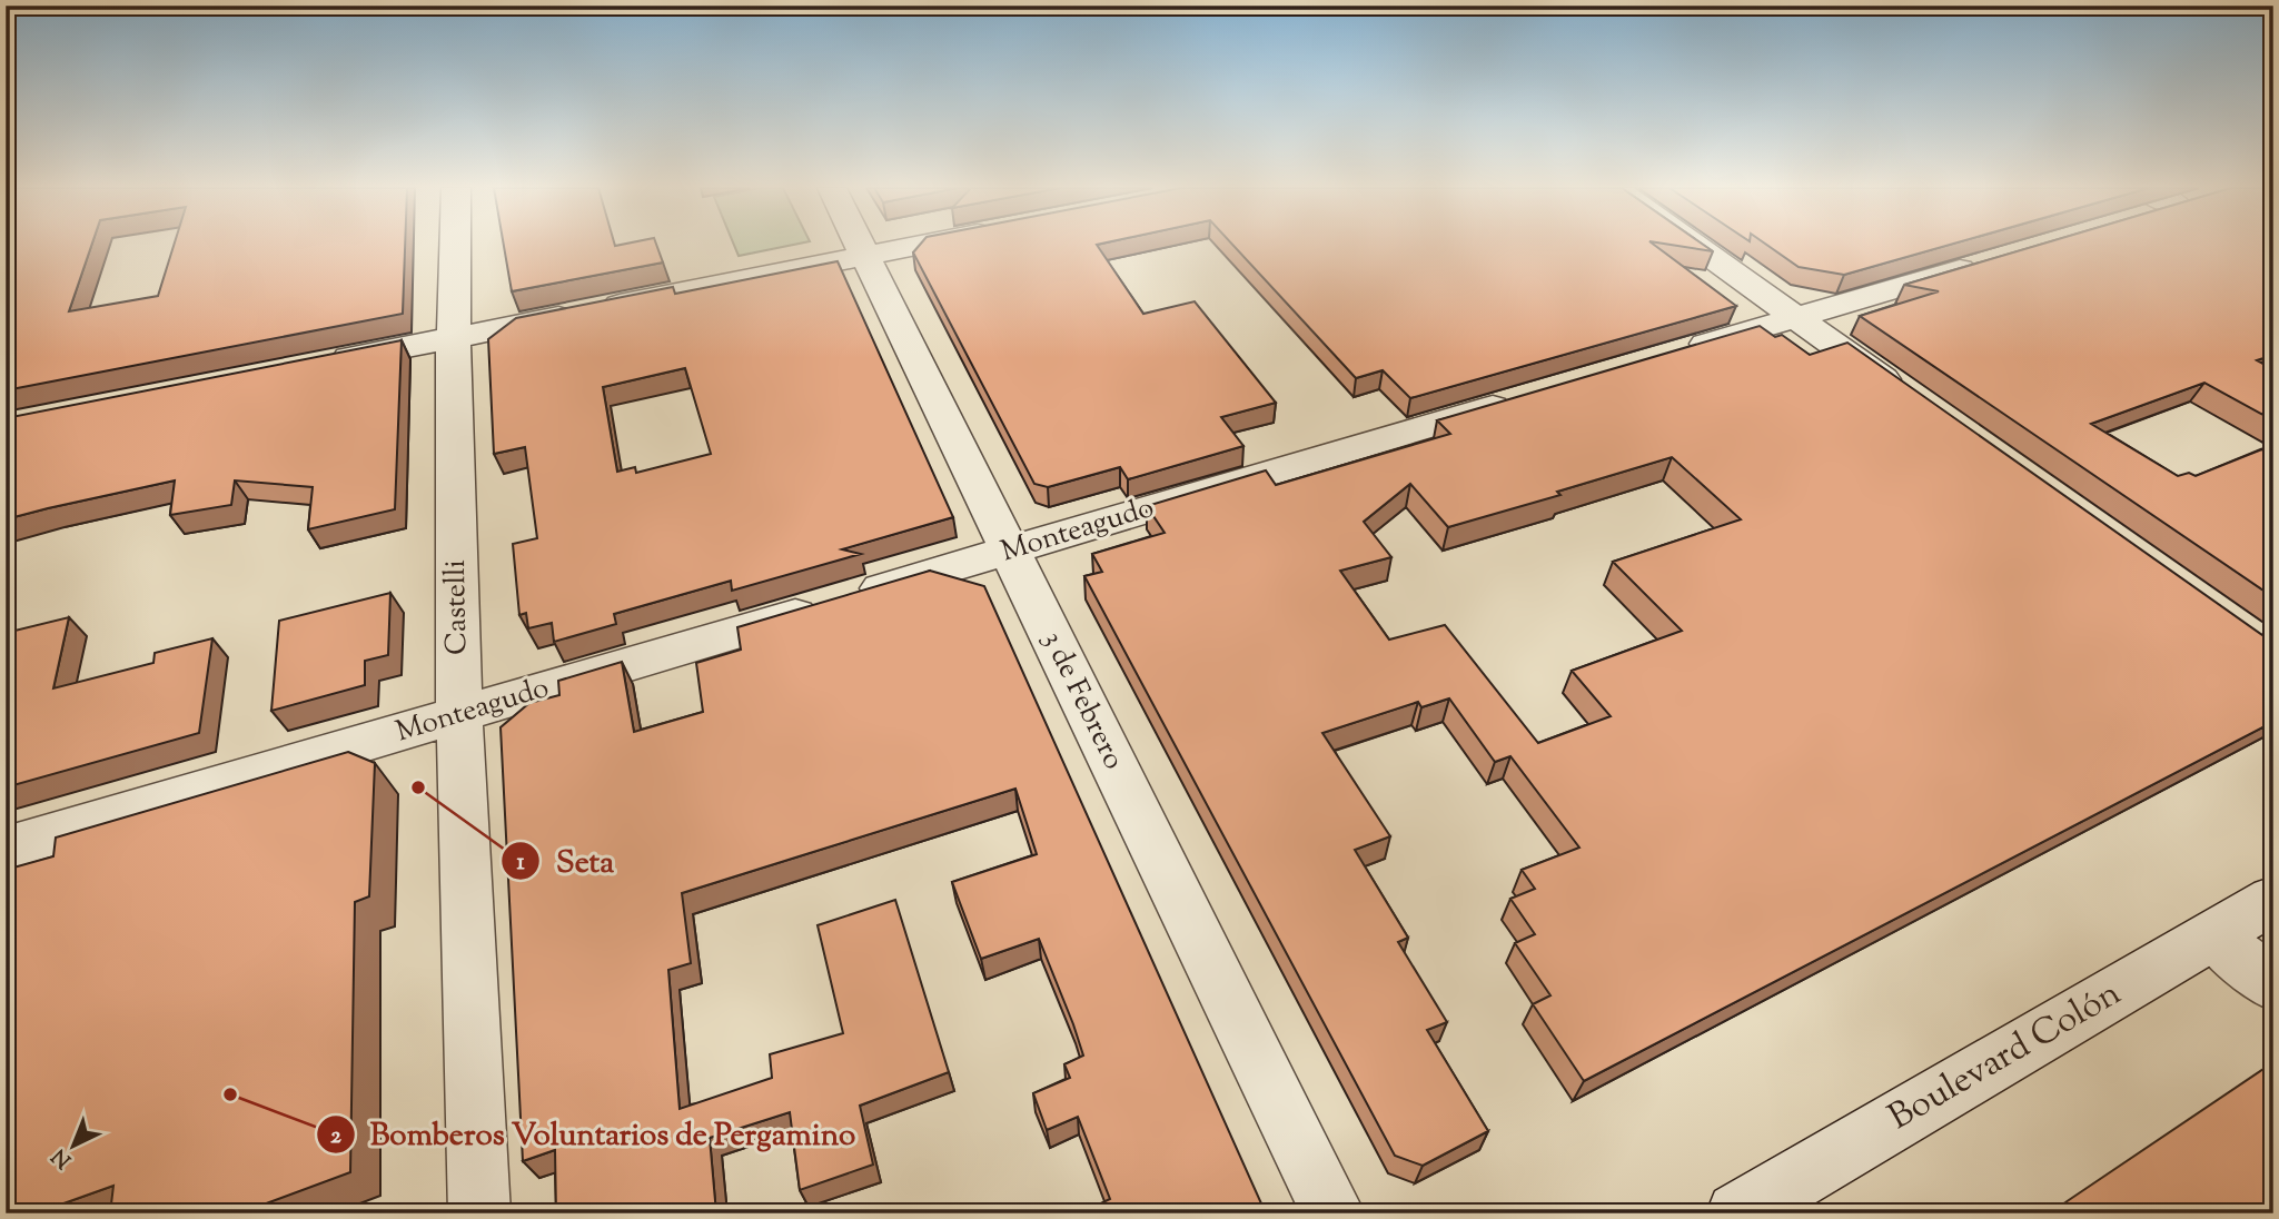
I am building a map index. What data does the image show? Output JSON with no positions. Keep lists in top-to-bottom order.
{
  "streets": {
    "street": [
      "Monteagudo",
      "Castelli",
      "3 de Febrero",
      "Boulevard Colón"
    ]
  },
  "crossings": [
    ["Monteagudo", "Castelli"],
    ["Monteagudo", "3 de Febrero"]
  ],
  "places": ["Seta", "Bomberos Voluntarios de Pergamino"],
  "north": "bottom left"
}
